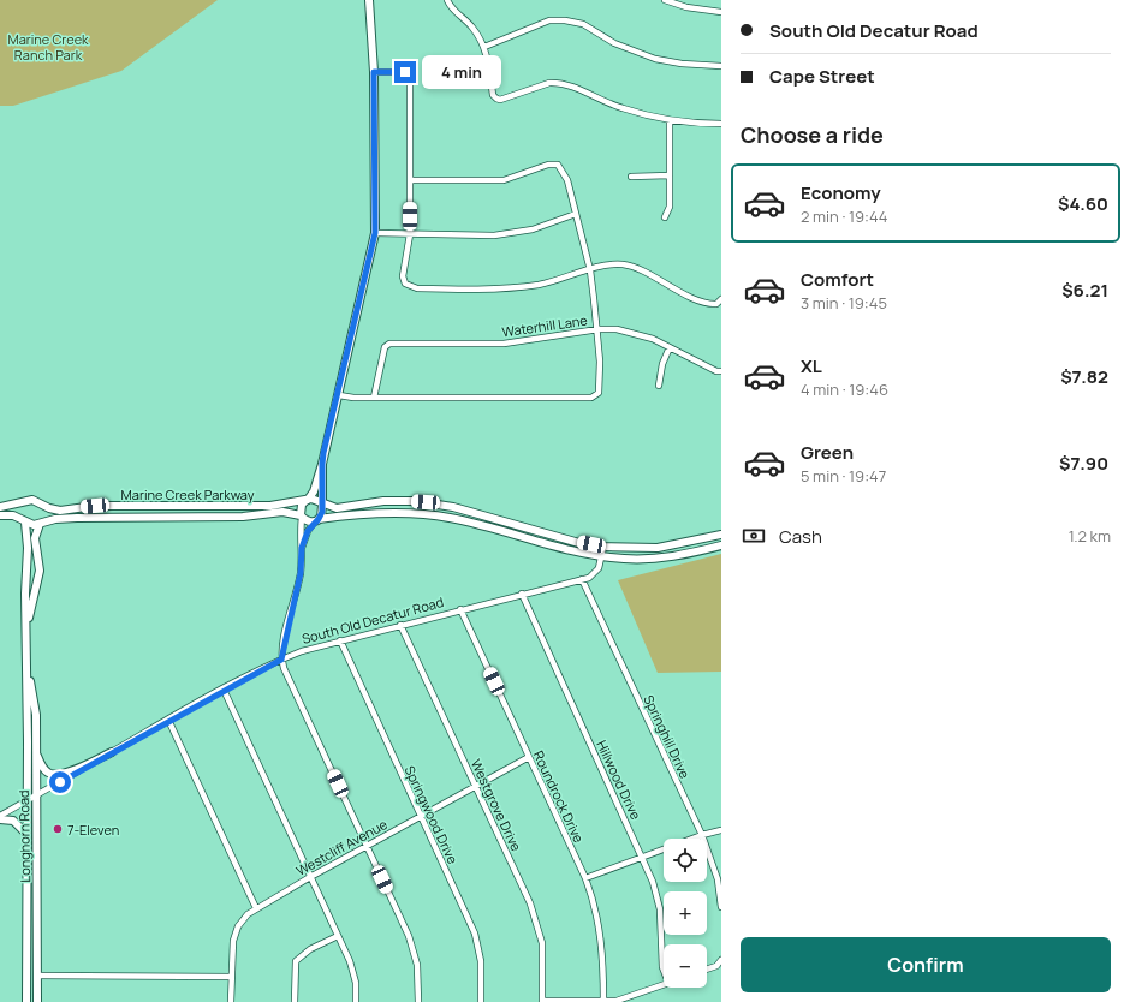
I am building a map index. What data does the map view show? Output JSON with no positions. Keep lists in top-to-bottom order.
{
  "streets": {
    "main road": ["Marine Creek Parkway", "Longhorn Road"],
    "street": [
      "Waterhill Lane",
      "South Old Decatur Road",
      "Springhill Drive",
      "Hillwood Drive",
      "Roundrock Drive",
      "Westgrove Drive",
      "Springwood Drive",
      "Westcliff Avenue"
    ]
  },
  "crossings": [
    ["Marine Creek Parkway", "Longhorn Road"],
    ["South Old Decatur Road", "Springhill Drive"],
    ["South Old Decatur Road", "Hillwood Drive"],
    ["South Old Decatur Road", "Roundrock Drive"],
    ["South Old Decatur Road", "Westgrove Drive"],
    ["South Old Decatur Road", "Springwood Drive"],
    ["South Old Decatur Road", "Longhorn Road"],
    ["Roundrock Drive", "Westcliff Avenue"],
    ["Westgrove Drive", "Westcliff Avenue"],
    ["Springwood Drive", "Westcliff Avenue"]
  ],
  "parks": ["Marine Creek Ranch Park"],
  "places": ["7-Eleven"],
  "page": {
    "banner": ["South Old Decatur Road", "Cape Street"],
    "bubble": "4 min",
    "heading": "Choose a ride",
    "list": [
      {
        "name": "Economy",
        "note": "2 min · 19:44",
        "value": "$4.60"
      },
      {
        "name": "Comfort",
        "note": "3 min · 19:45",
        "value": "$6.21"
      },
      {
        "name": "XL",
        "note": "4 min · 19:46",
        "value": "$7.82"
      },
      {
        "name": "Green",
        "note": "5 min · 19:47",
        "value": "$7.90"
      }
    ],
    "pay": ["Cash", "1.2 km"],
    "map_buttons": ["+", "−"],
    "buttons": "Confirm"
  }
}
